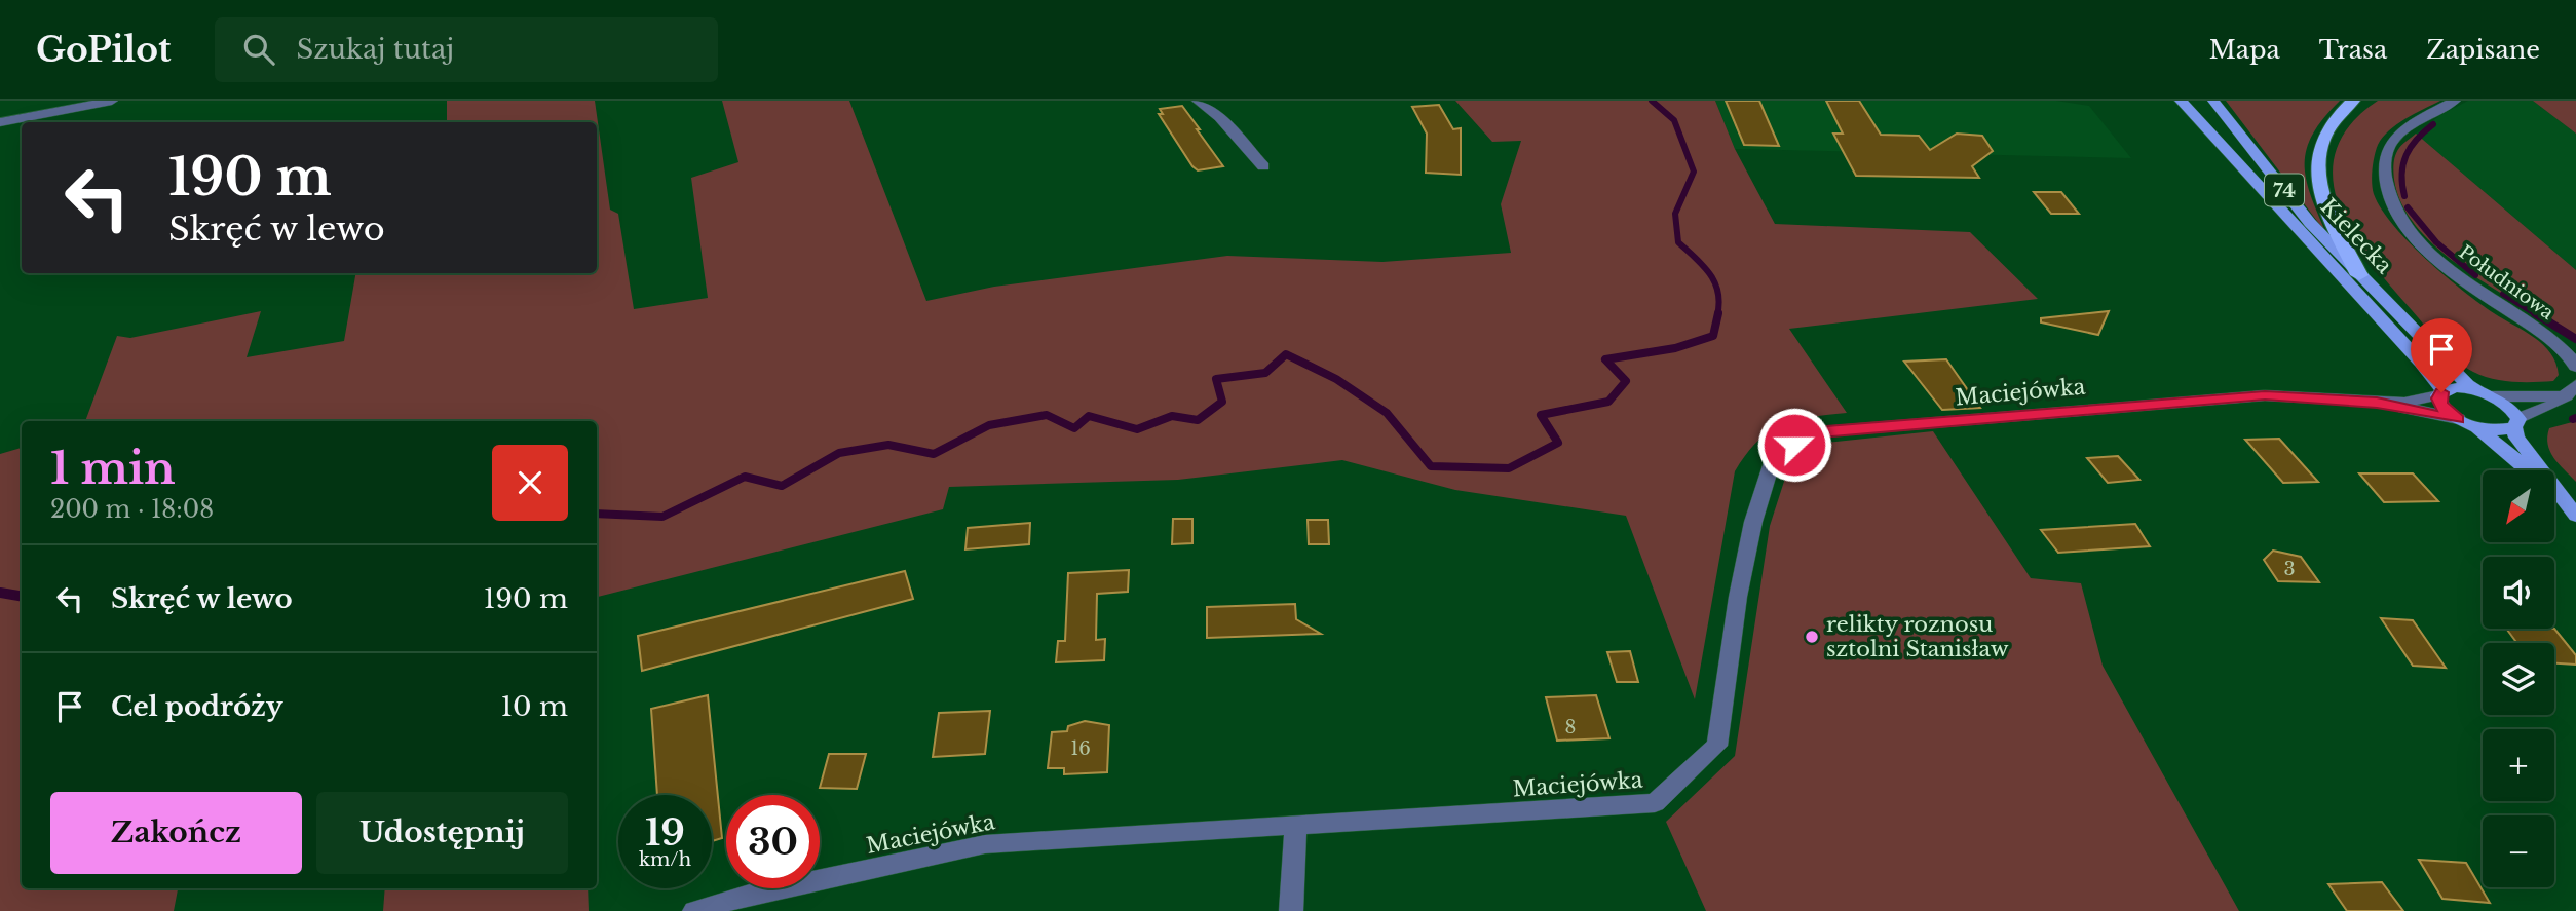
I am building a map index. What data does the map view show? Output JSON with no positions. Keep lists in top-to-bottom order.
{
  "streets": {
    "main road": ["74", "Kielecka"],
    "street": ["Południowa", "Maciejówka"]
  },
  "crossings": [
    ["74", "Kielecka"],
    ["74", "Maciejówka"],
    ["Kielecka", "Maciejówka"]
  ],
  "places": ["relikty roznosu sztolni Stanisław"],
  "house_numbers": ["3", "8", "16"],
  "north": "bottom left",
  "page": {
    "header": "GoPilot",
    "search": "Szukaj tutaj",
    "nav": ["Mapa", "Trasa", "Zapisane"],
    "turn": ["190 m", "Skręć w lewo"],
    "heading": ["1 min", "200 m · 18:08"],
    "map_buttons": ["+", "−"],
    "list": [
      {
        "name": "Skręć w lewo",
        "value": "190 m"
      },
      {
        "name": "Cel podróży",
        "value": "10 m"
      }
    ],
    "buttons": ["Zakończ", "Udostępnij"],
    "speed": "19 km/h",
    "limit": "30"
  }
}
